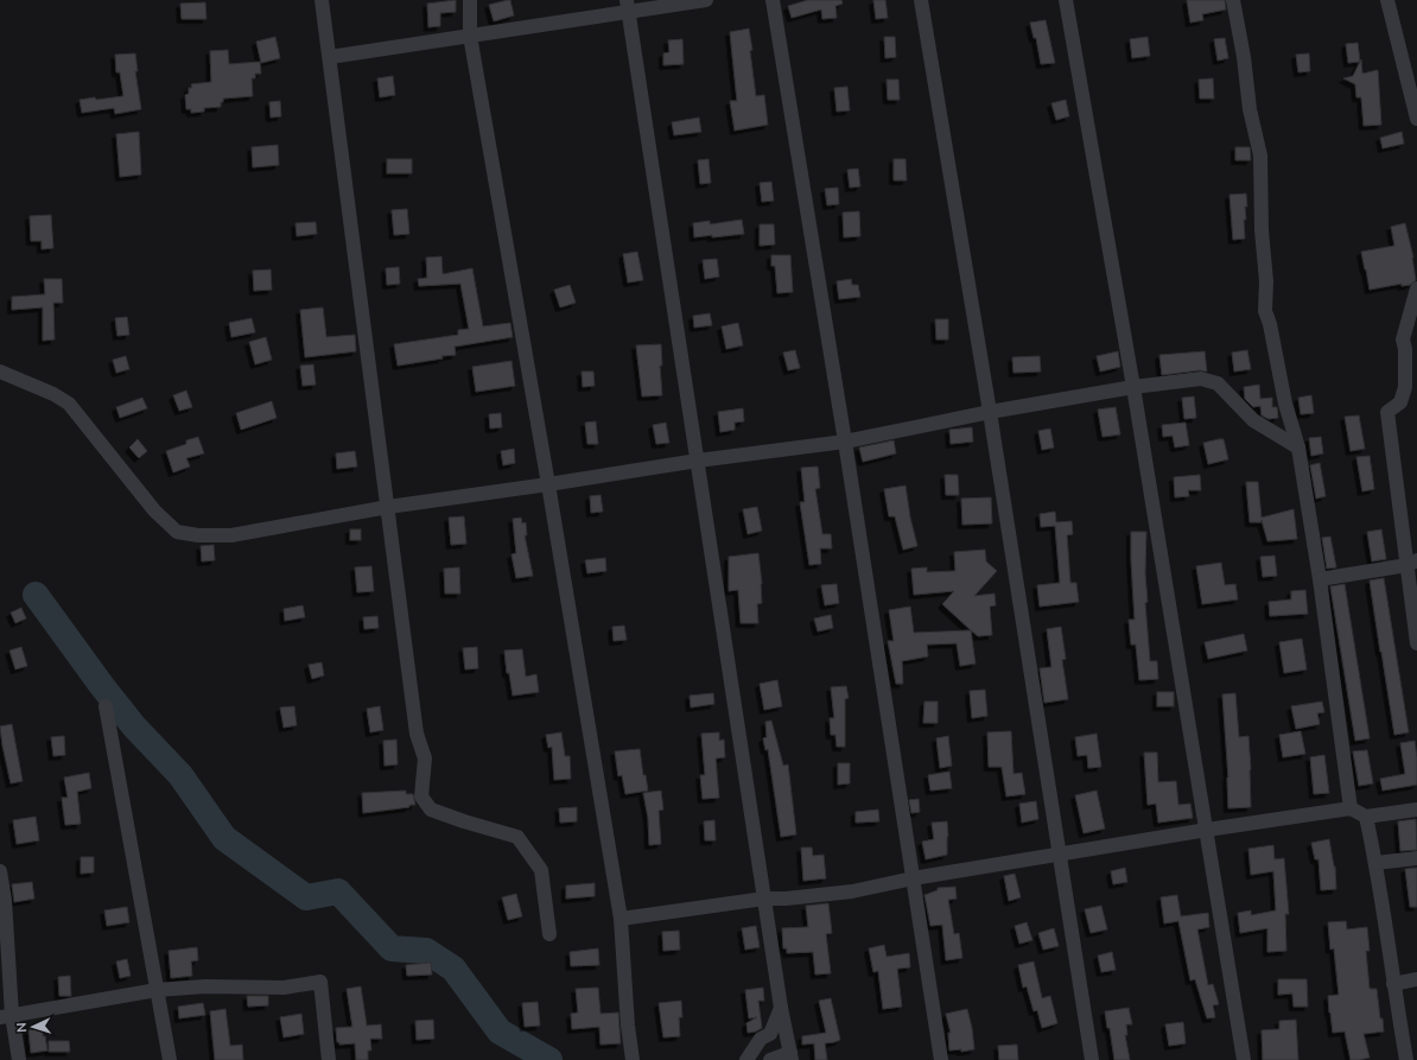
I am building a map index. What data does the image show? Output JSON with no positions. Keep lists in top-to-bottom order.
{
  "north": "left"
}
